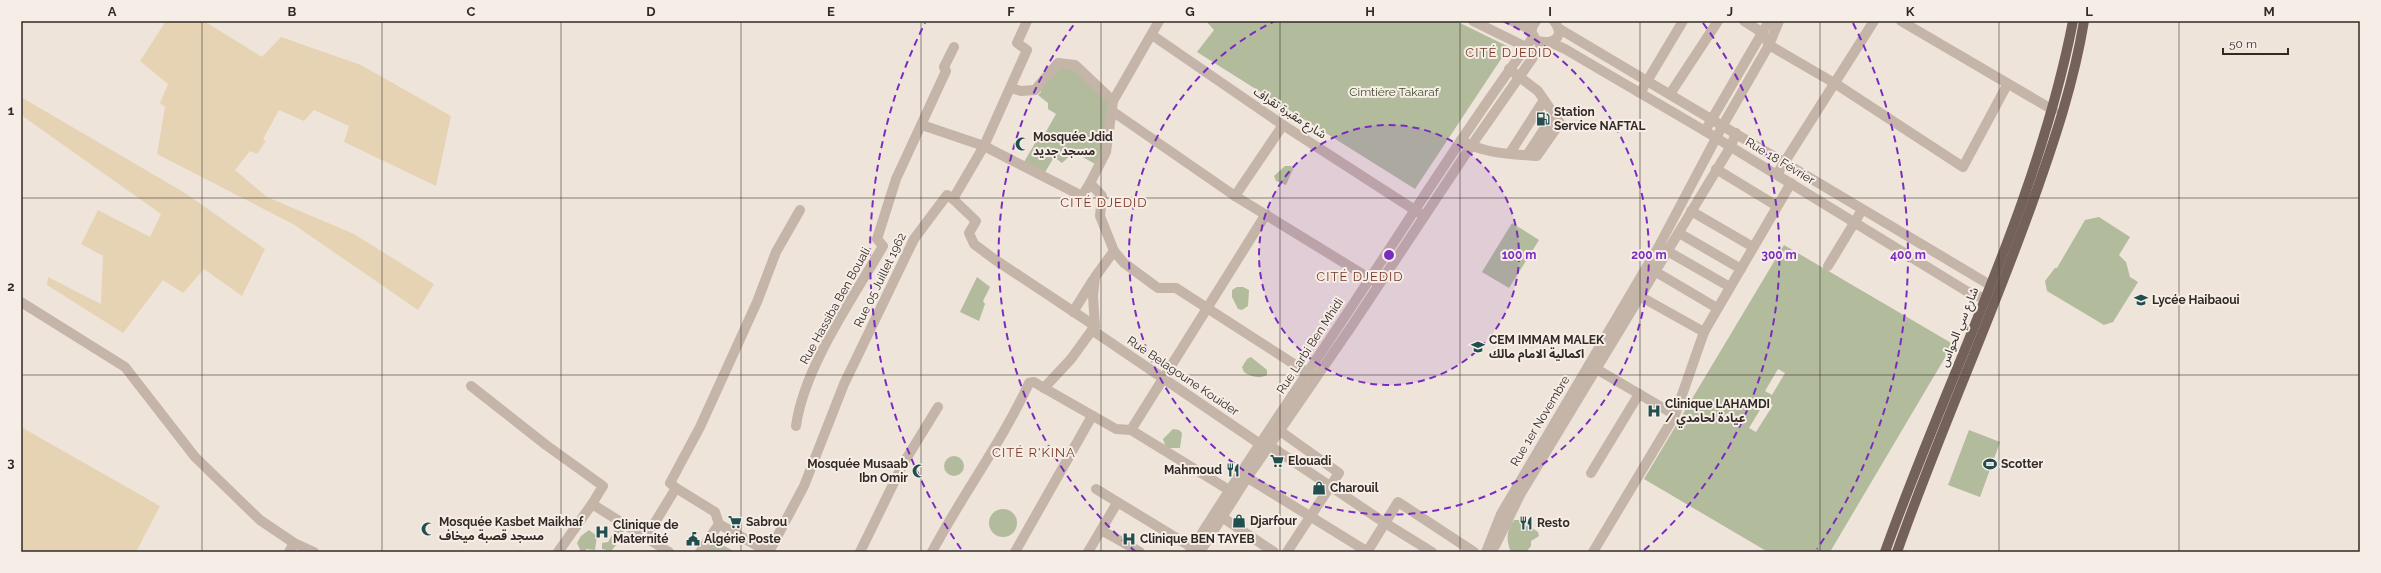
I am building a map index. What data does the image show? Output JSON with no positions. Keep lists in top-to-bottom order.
{
  "streets": {
    "main road": ["شارع سي الحواس"],
    "street": [
      "شارع مقبرة تقراف",
      "Rue 18 Février",
      "Rue 05 Juillet 1962",
      "Rue Hassiba Ben Bouali",
      "Rue Larbi Ben Mhidi",
      "Rue Belagoune Kouider",
      "Rue 1er Novembre"
    ]
  },
  "crossings": [
    ["شارع مقبرة تقراف", "Rue Larbi Ben Mhidi"],
    ["Rue 18 Février", "شارع سي الحواس"],
    ["Rue 18 Février", "Rue Larbi Ben Mhidi"],
    ["Rue 18 Février", "Rue 1er Novembre"],
    ["Rue 05 Juillet 1962", "Rue Belagoune Kouider"],
    ["Rue Larbi Ben Mhidi", "Rue Belagoune Kouider"]
  ],
  "districts": [
    "CITÉ DJEDID",
    "CITÉ DJEDID",
    "CITÉ DJEDID",
    "CITÉ R'KINA"
  ],
  "parks": ["Cimtière Takaraf"],
  "places": {
    "fuel station": ["Station Service NAFTAL"],
    "mosque": ["Mosquée Jdid مسجد جديد", "Mosquée Musaab Ibn Omir", "Mosquée Kasbet Maikhaf مسجد قصبة ميخاف"],
    "school or university": ["Lycée Haibaoui", "CEM IMMAM MALEK اكمالية الامام مالك"],
    "hospital": ["Clinique LAHAMDI / عيادة لحامدي", "Clinique de Maternité", "Clinique BEN TAYEB"],
    "supermarket": ["Elouadi", "Sabrou"],
    "sports": ["Scotter"],
    "restaurant": ["Mahmoud", "Resto"],
    "shop": ["Charouil", "Djarfour"],
    "public building": ["Algérie Poste"]
  },
  "scale_bar": "50 m",
  "grid": {
    "columns": [
      "A",
      "B",
      "C",
      "D",
      "E",
      "F",
      "G",
      "H",
      "I",
      "J",
      "K",
      "L",
      "M"
    ],
    "rows": ["1", "2", "3"]
  },
  "rings": [
    "100 m",
    "200 m",
    "300 m",
    "400 m"
  ]
}
